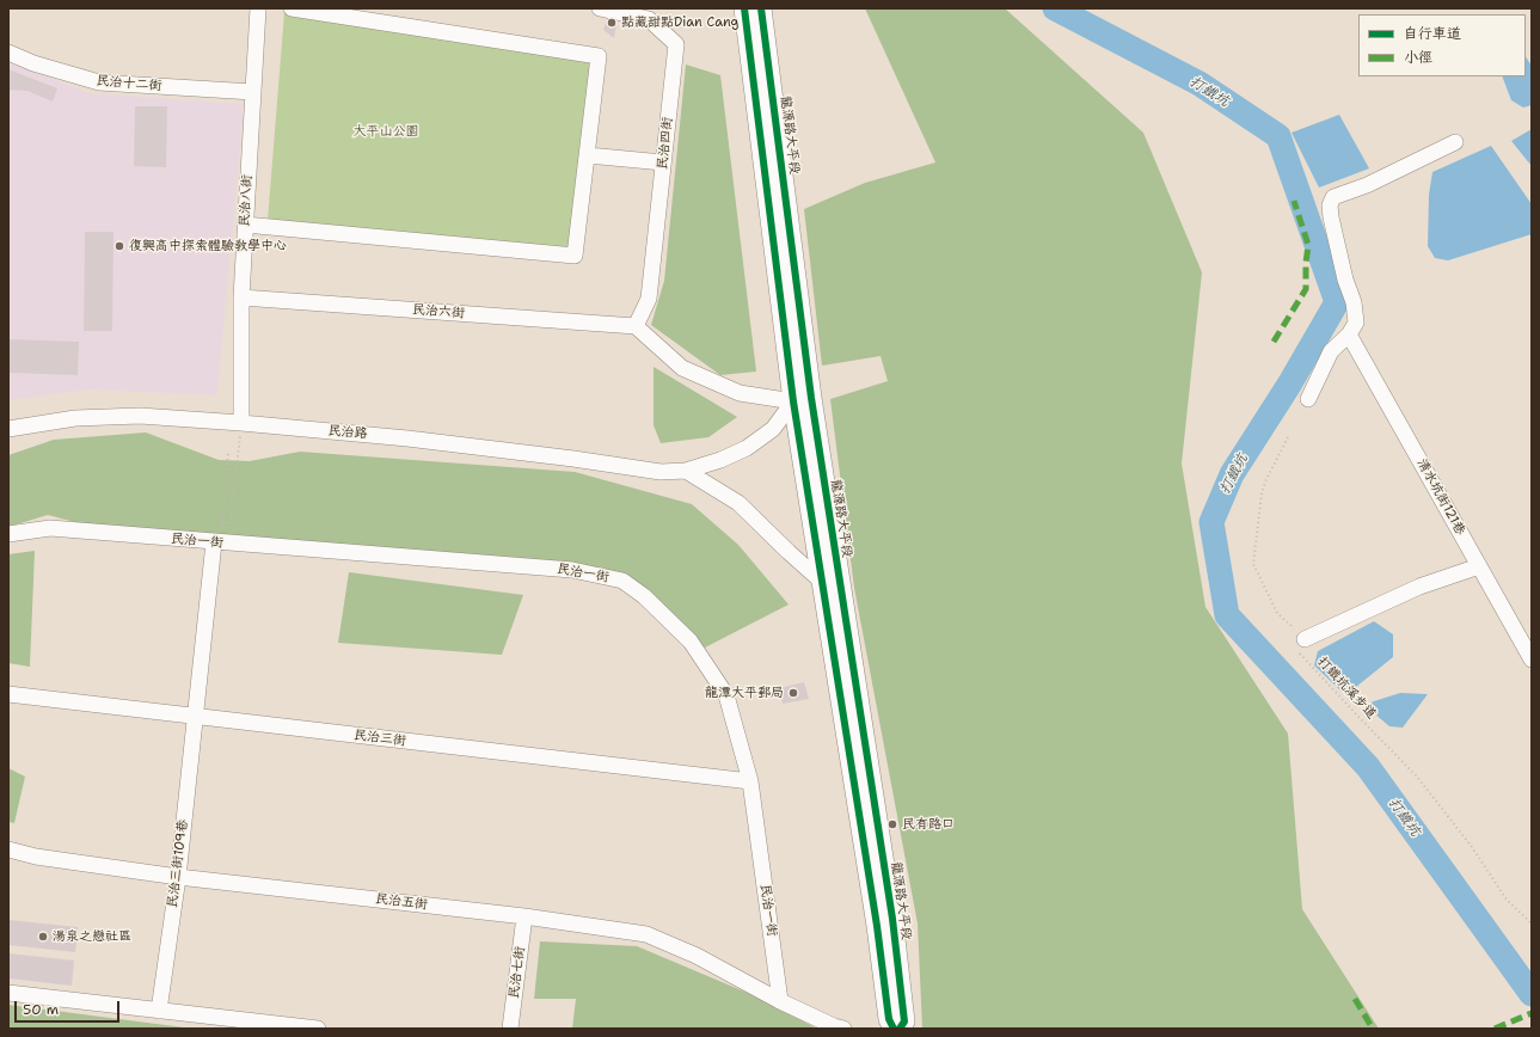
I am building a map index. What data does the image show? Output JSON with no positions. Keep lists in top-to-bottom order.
{
  "streets": {
    "main road": ["龍源路大平段"],
    "street": [
      "民治十二街",
      "民治四街",
      "民治八街",
      "民治六街",
      "民治路",
      "清水坑街121巷",
      "民治一街",
      "民治三街",
      "民治三街109巷",
      "民治五街",
      "民治七街"
    ],
    "path": ["打鐵坑溪步道"]
  },
  "crossings": [
    ["民治十二街", "民治八街"],
    ["龍源路大平段", "民治路"],
    ["民治四街", "民治六街"],
    ["民治八街", "民治六街"],
    ["民治八街", "民治路"],
    ["民治一街", "民治三街"],
    ["民治一街", "民治三街109巷"],
    ["民治一街", "民治五街"],
    ["民治三街", "民治三街109巷"],
    ["民治三街109巷", "民治五街"],
    ["民治五街", "民治七街"]
  ],
  "water": ["打鐵坑"],
  "parks": ["大平山公園"],
  "places": [
    "點藏甜點Dian Cang",
    "復興高中探索體驗教學中心",
    "龍潭大平郵局",
    "民有路口",
    "湯泉之戀社區"
  ],
  "legend": ["自行車道", "小徑"],
  "scale_bar": "50 m"
}
